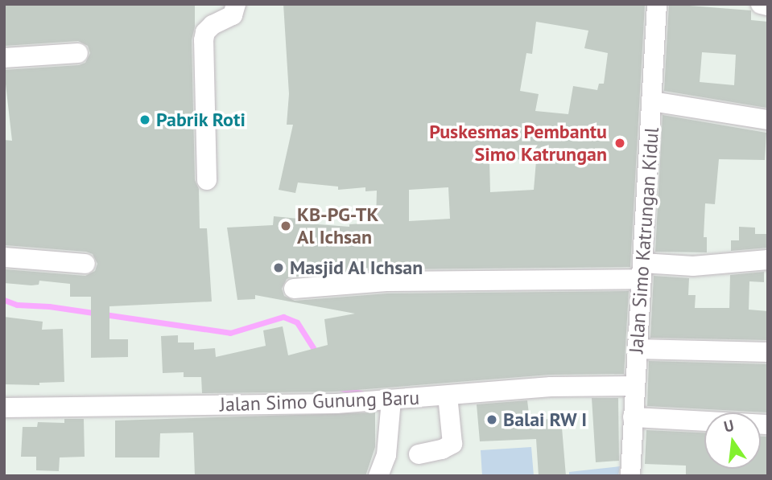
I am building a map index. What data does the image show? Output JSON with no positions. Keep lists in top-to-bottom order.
{
  "streets": {
    "street": ["Jalan Simo Katrungan Kidul", "Jalan Simo Gunung Baru"]
  },
  "crossings": [
    ["Jalan Simo Katrungan Kidul", "Jalan Simo Gunung Baru"]
  ],
  "places": [
    "Pabrik Roti",
    "Puskesmas Pembantu Simo Katrungan",
    "KB-PG-TK Al Ichsan",
    "Masjid Al Ichsan",
    "Balai RW I"
  ],
  "north": "top"
}
